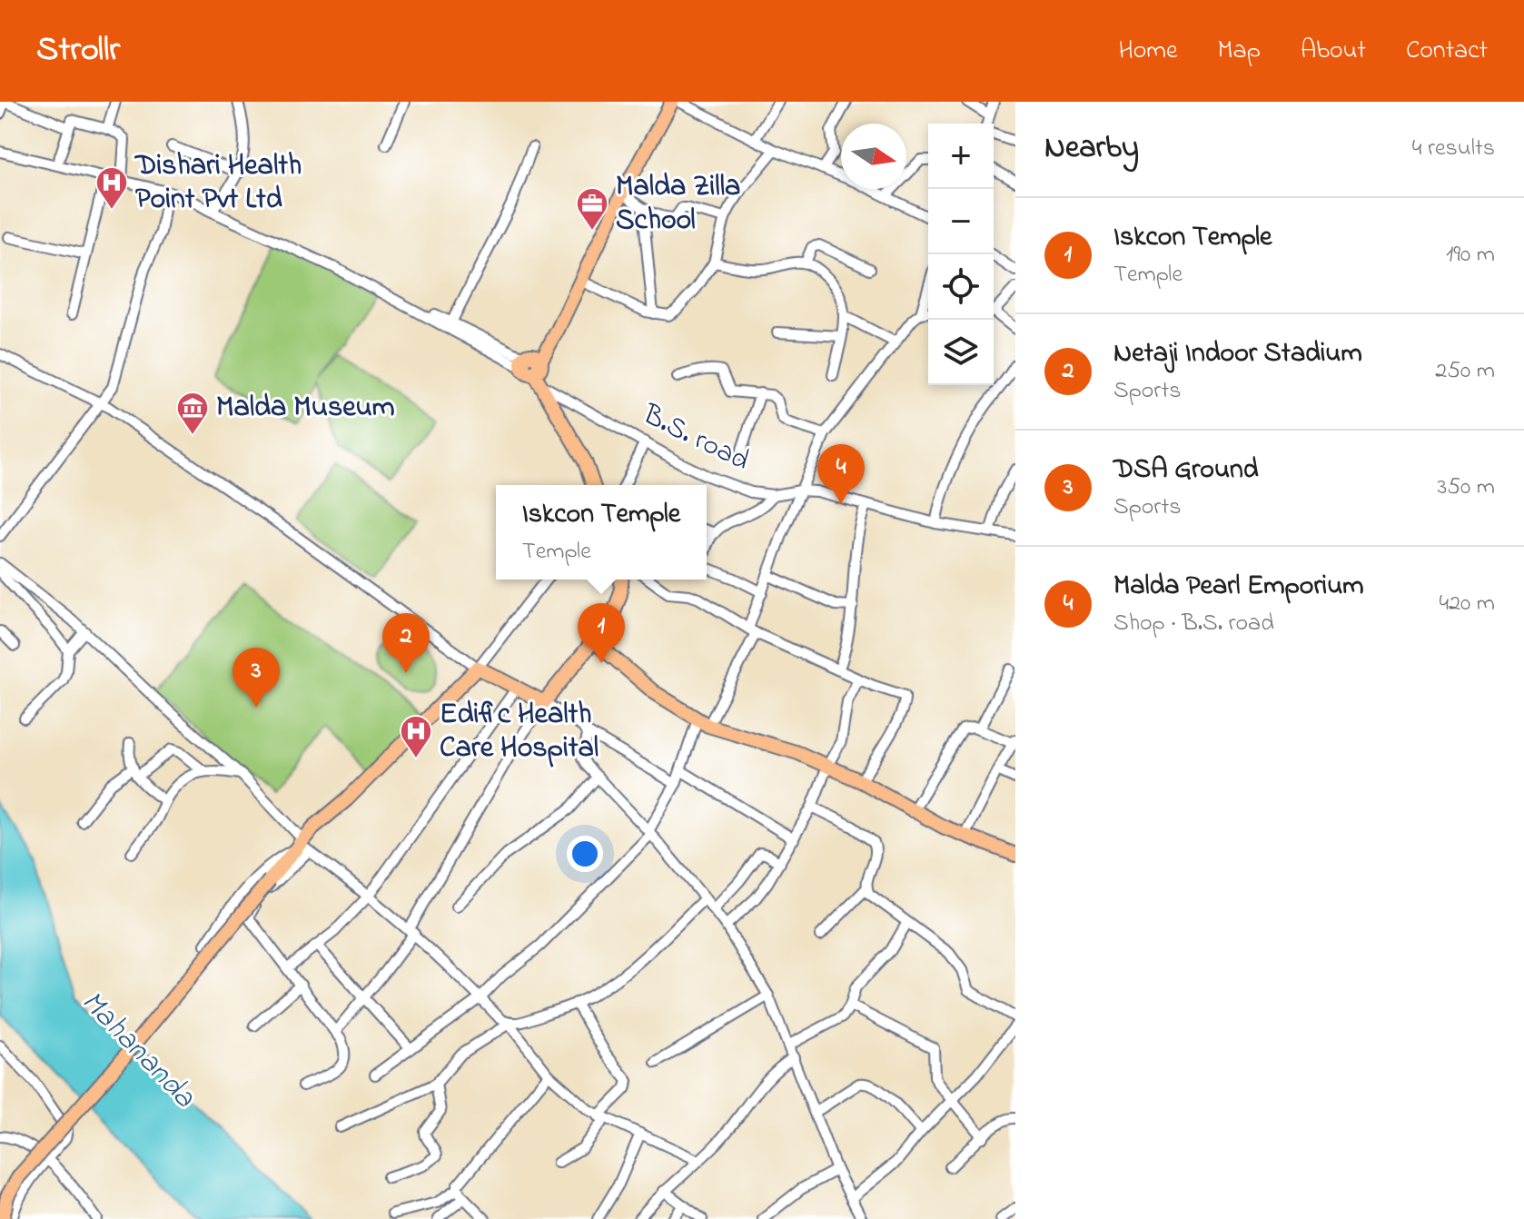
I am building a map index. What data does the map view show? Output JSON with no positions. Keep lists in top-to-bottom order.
{
  "streets": {
    "street": ["B.S. road"]
  },
  "water": ["Mahananda"],
  "places": {
    "hospital": ["Dishari Health Point Pvt Ltd", "Edific Health Care Hospital"],
    "office": ["Malda Zilla School"],
    "museum": ["Malda Museum"]
  },
  "north": "right",
  "page": {
    "header": "Strollr",
    "nav": [
      "Home",
      "Map",
      "About",
      "Contact"
    ],
    "heading": ["Nearby", "4 results"],
    "map_buttons": ["+", "−"],
    "list": [
      {
        "mark": "1",
        "name": "Iskcon Temple",
        "note": "Temple",
        "value": "190 m"
      },
      {
        "mark": "2",
        "name": "Netaji Indoor Stadium",
        "note": "Sports",
        "value": "250 m"
      },
      {
        "mark": "3",
        "name": "DSA Ground",
        "note": "Sports",
        "value": "350 m"
      },
      {
        "mark": "4",
        "name": "Malda Pearl Emporium",
        "note": "Shop · B.S. road",
        "value": "420 m"
      }
    ],
    "pins": [
      "4",
      "1",
      "2",
      "3"
    ],
    "popup": ["Iskcon Temple", "Temple"]
  }
}
